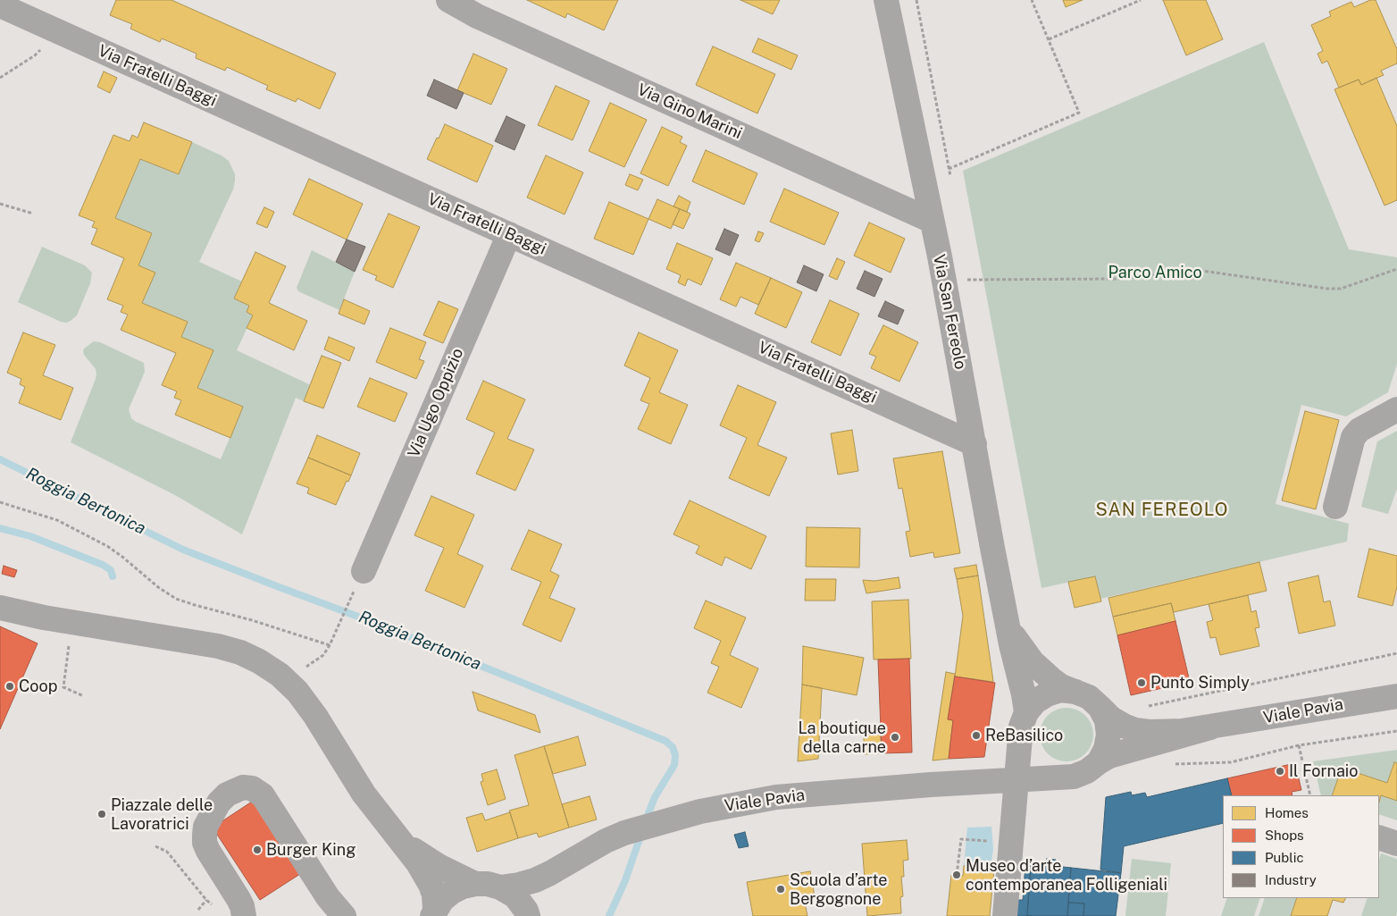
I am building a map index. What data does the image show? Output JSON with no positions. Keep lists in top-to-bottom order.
{
  "streets": {
    "street": [
      "Via Fratelli Baggi",
      "Via Gino Marini",
      "Via San Fereolo",
      "Via Ugo Oppizio",
      "Viale Pavia"
    ]
  },
  "crossings": [
    ["Via Fratelli Baggi", "Via San Fereolo"],
    ["Via Fratelli Baggi", "Via Ugo Oppizio"],
    ["Via Gino Marini", "Via San Fereolo"],
    ["Via San Fereolo", "Viale Pavia"]
  ],
  "districts": ["SAN FEREOLO"],
  "water": ["Roggia Bertonica"],
  "parks": ["Parco Amico"],
  "places": [
    "Punto Simply",
    "Coop",
    "ReBasilico",
    "La boutique della carne",
    "Il Fornaio",
    "Piazzale delle Lavoratrici",
    "Burger King",
    "Museo d’arte contemporanea Folligeniali",
    "Scuola d’arte Bergognone"
  ],
  "legend": [
    "Homes",
    "Shops",
    "Public",
    "Industry"
  ]
}
